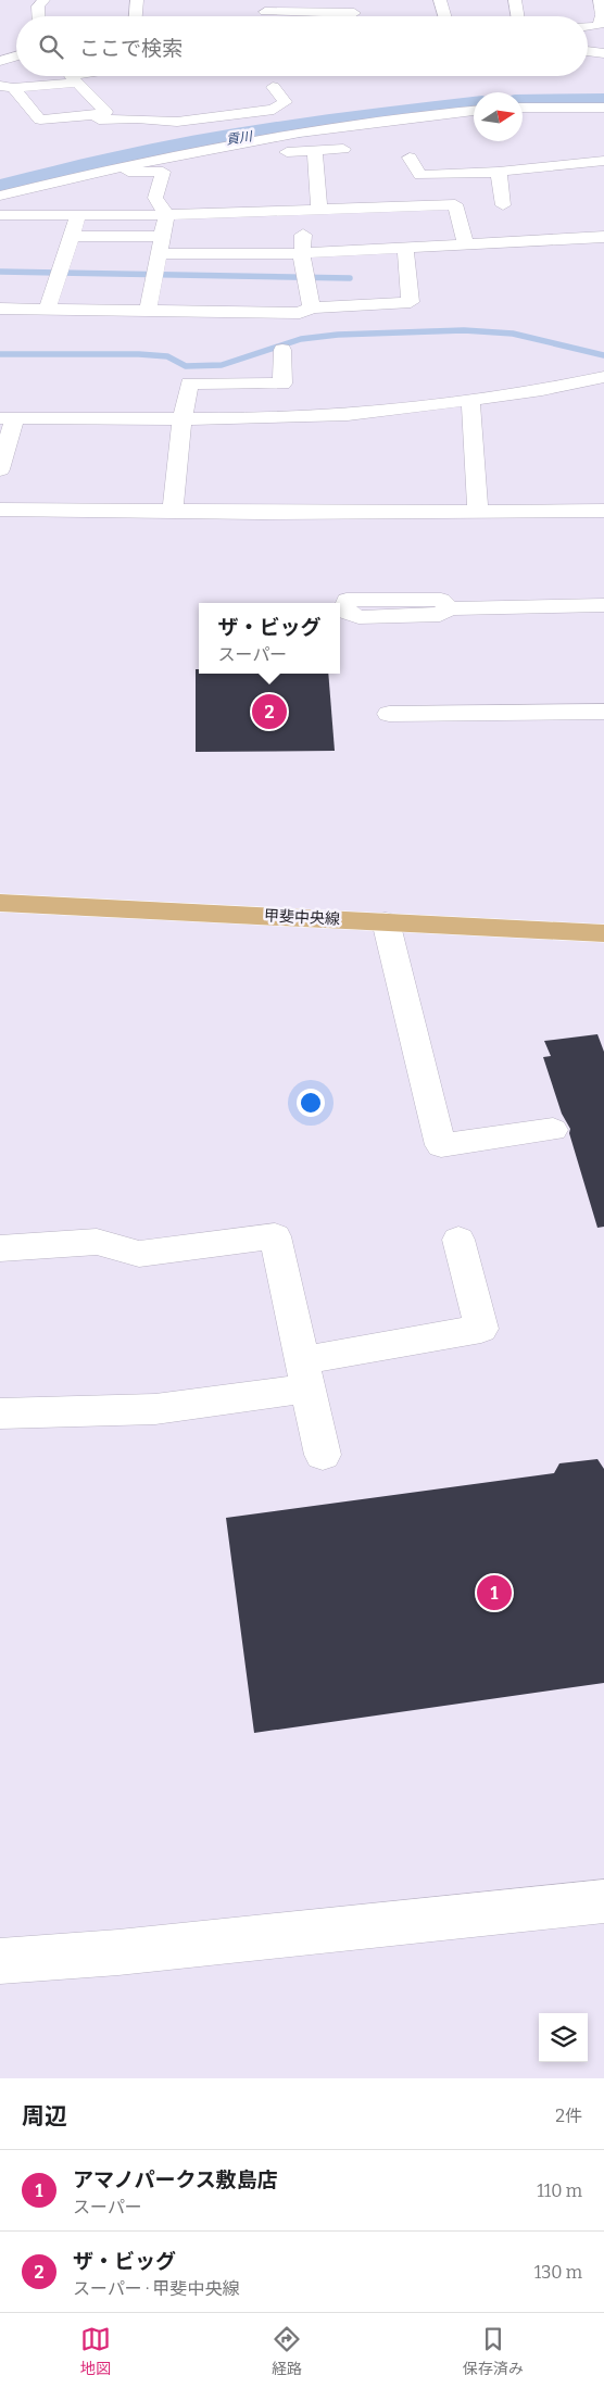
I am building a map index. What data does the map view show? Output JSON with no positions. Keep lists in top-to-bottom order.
{
  "streets": {
    "main road": ["甲斐中央線"]
  },
  "water": ["貢川"],
  "north": "right",
  "page": {
    "search": "ここで検索",
    "popup": ["ザ・ビッグ", "スーパー"],
    "pins": ["2", "1"],
    "heading": ["周辺", "2件"],
    "list": [
      {
        "mark": "1",
        "name": "アマノパークス敷島店",
        "note": "スーパー",
        "value": "110 m"
      },
      {
        "mark": "2",
        "name": "ザ・ビッグ",
        "note": "スーパー · 甲斐中央線",
        "value": "130 m"
      }
    ],
    "nav": ["地図", "経路", "保存済み"]
  }
}
